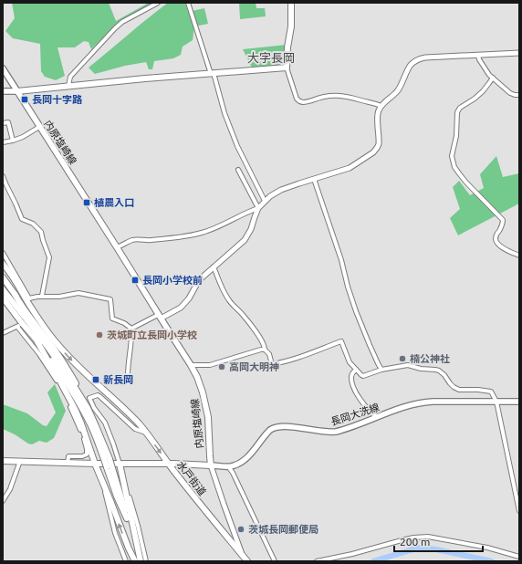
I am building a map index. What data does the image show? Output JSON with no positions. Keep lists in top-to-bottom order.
{
  "streets": {
    "main road": ["内原塩崎線", "長岡大洗線", "水戸街道"]
  },
  "crossings": [
    ["内原塩崎線", "長岡大洗線"]
  ],
  "districts": ["大字長岡"],
  "places": {
    "transit": [
      "長岡十字路",
      "植農入口",
      "長岡小学校前",
      "新長岡"
    ],
    "other": [
      "茨城町立長岡小学校",
      "楠公神社",
      "高岡大明神",
      "茨城長岡郵便局"
    ]
  },
  "scale_bar": "200 m"
}
